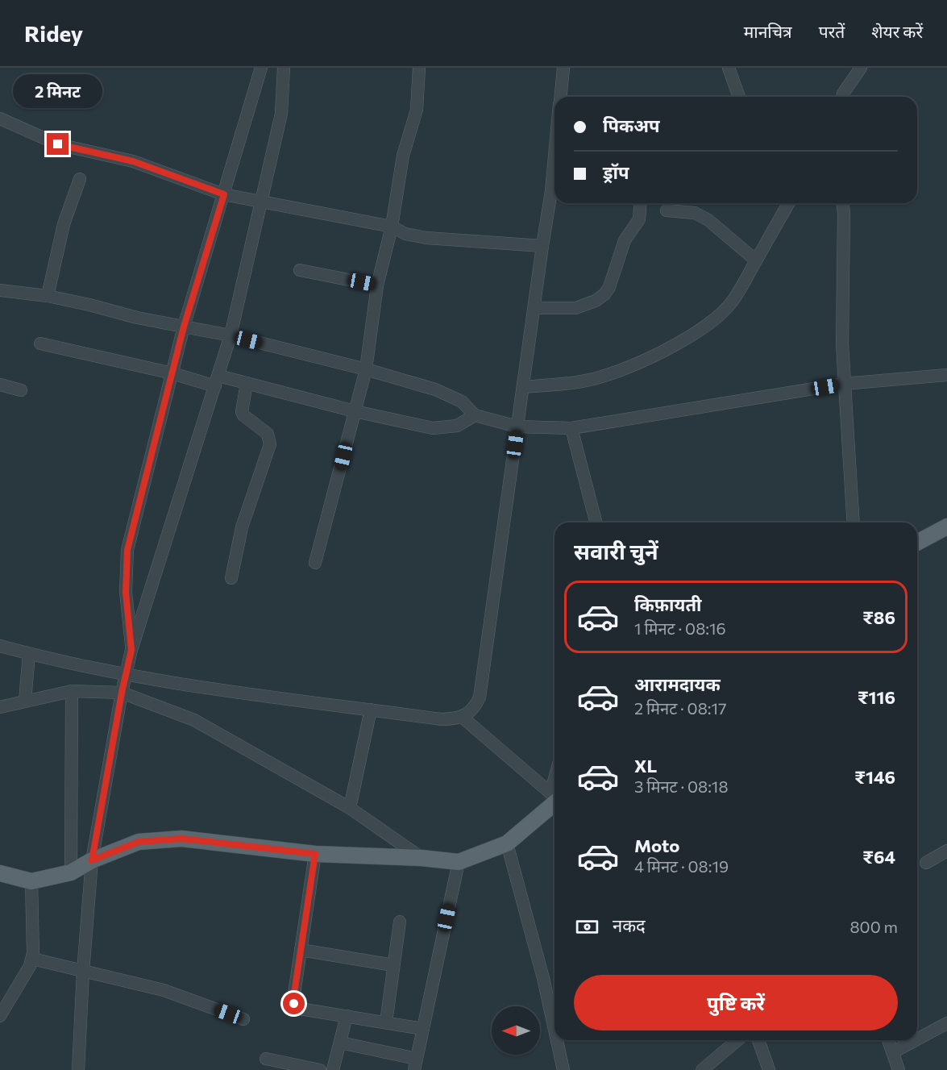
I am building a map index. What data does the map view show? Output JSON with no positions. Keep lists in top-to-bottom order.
{
  "north": "left",
  "page": {
    "header": "Ridey",
    "nav": ["मानचित्र", "परतें", "शेयर करें"],
    "bubble": "2 मिनट",
    "banner": ["पिकअप", "ड्रॉप"],
    "heading": "सवारी चुनें",
    "list": [
      {
        "name": "किफ़ायती",
        "note": "1 मिनट · 08:16",
        "value": "₹86"
      },
      {
        "name": "आरामदायक",
        "note": "2 मिनट · 08:17",
        "value": "₹116"
      },
      {
        "name": "XL",
        "note": "3 मिनट · 08:18",
        "value": "₹146"
      },
      {
        "name": "Moto",
        "note": "4 मिनट · 08:19",
        "value": "₹64"
      }
    ],
    "pay": ["नकद", "800 m"],
    "buttons": "पुष्टि करें"
  }
}
